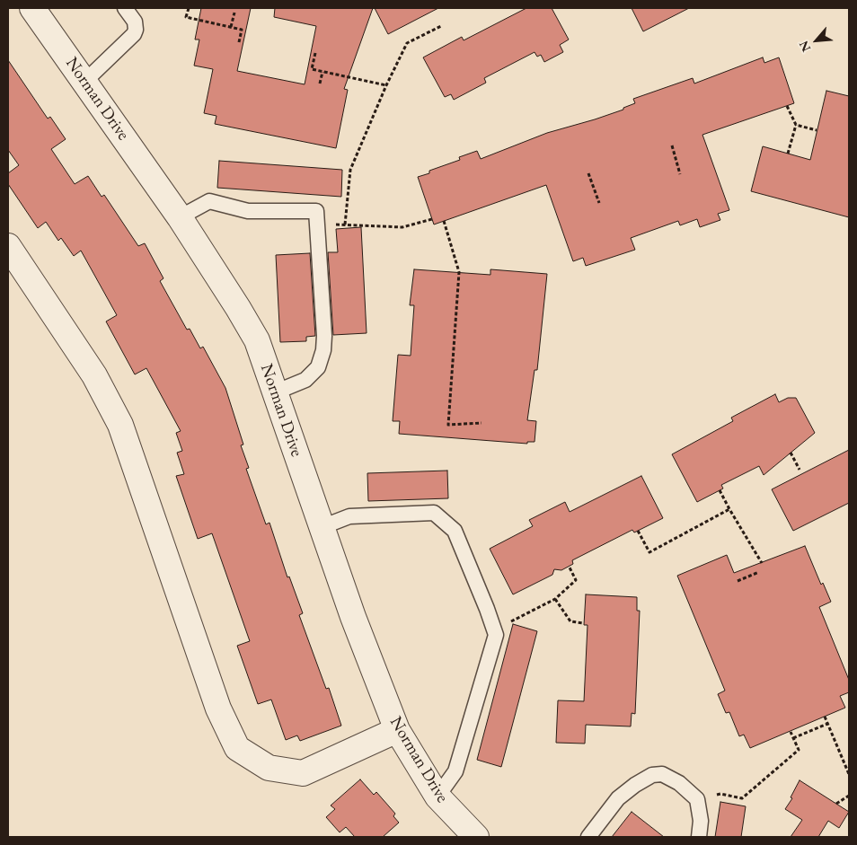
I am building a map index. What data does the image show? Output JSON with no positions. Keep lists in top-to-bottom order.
{
  "streets": {
    "street": ["Norman Drive"]
  },
  "north": "bottom left"
}
